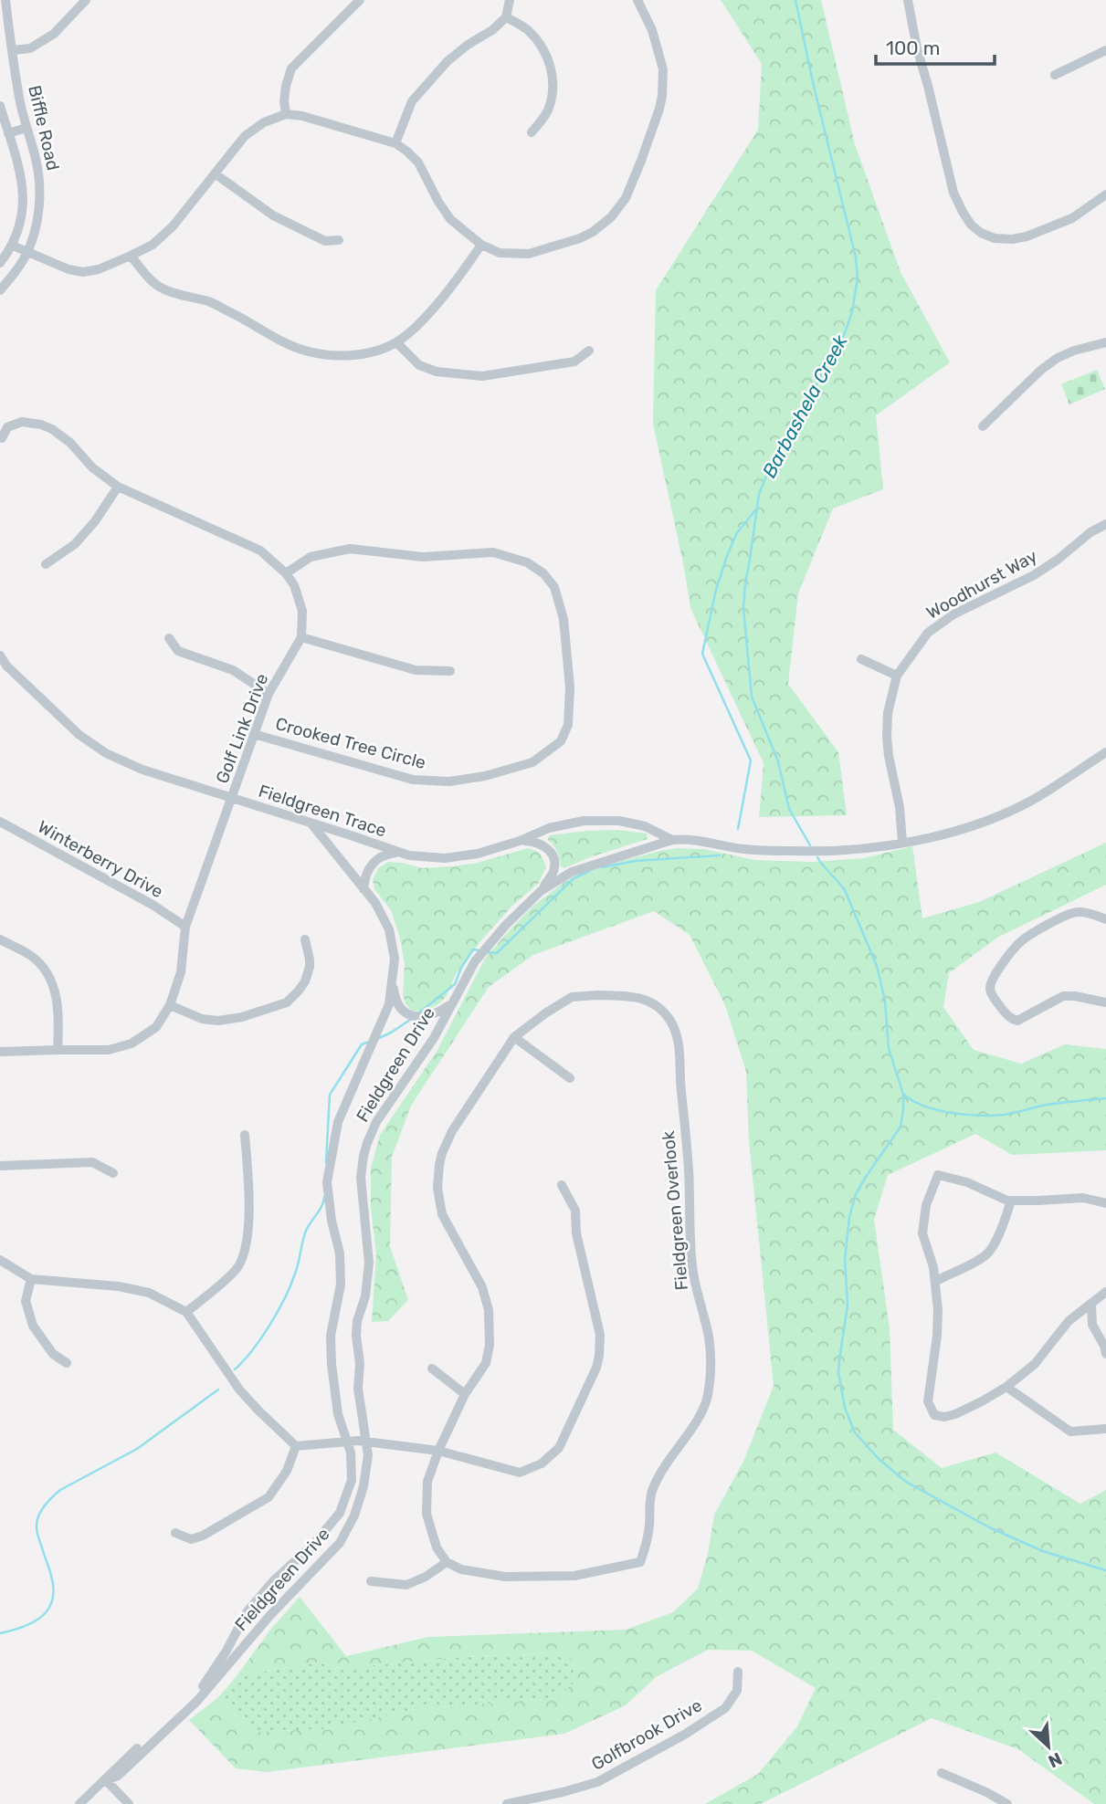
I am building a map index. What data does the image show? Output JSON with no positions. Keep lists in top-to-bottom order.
{
  "streets": {
    "street": [
      "Biffle Road",
      "Woodhurst Way",
      "Golf Link Drive",
      "Crooked Tree Circle",
      "Fieldgreen Trace",
      "Winterberry Drive",
      "Fieldgreen Drive",
      "Fieldgreen Overlook",
      "Golfbrook Drive"
    ]
  },
  "crossings": [
    ["Woodhurst Way", "Fieldgreen Drive"],
    ["Golf Link Drive", "Crooked Tree Circle"],
    ["Golf Link Drive", "Fieldgreen Trace"],
    ["Golf Link Drive", "Winterberry Drive"],
    ["Fieldgreen Trace", "Fieldgreen Drive"]
  ],
  "water": ["Barbashela Creek"],
  "scale_bar": "100 m",
  "north": "bottom right"
}
